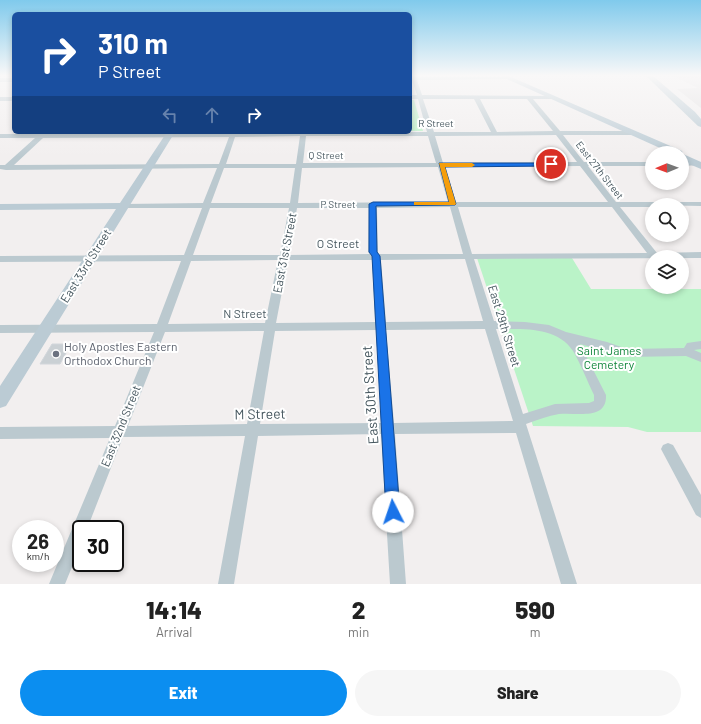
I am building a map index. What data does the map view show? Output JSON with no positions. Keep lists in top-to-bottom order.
{
  "streets": {
    "street": [
      "R Street",
      "Q Street",
      "East 27th Street",
      "P Street",
      "O Street",
      "East 31st Street",
      "East 33rd Street",
      "N Street",
      "East 29th Street",
      "East 30th Street",
      "M Street",
      "East 32nd Street"
    ]
  },
  "crossings": [
    ["R Street", "East 27th Street"],
    ["R Street", "East 29th Street"],
    ["Q Street", "East 27th Street"],
    ["Q Street", "East 31st Street"],
    ["Q Street", "East 33rd Street"],
    ["Q Street", "East 29th Street"],
    ["Q Street", "East 32nd Street"],
    ["East 27th Street", "P Street"],
    ["P Street", "East 31st Street"],
    ["P Street", "East 33rd Street"],
    ["P Street", "East 29th Street"],
    ["P Street", "East 30th Street"],
    ["P Street", "East 32nd Street"],
    ["O Street", "East 31st Street"],
    ["O Street", "East 33rd Street"],
    ["O Street", "East 29th Street"],
    ["O Street", "East 30th Street"],
    ["O Street", "East 32nd Street"],
    ["East 31st Street", "N Street"],
    ["East 31st Street", "M Street"],
    ["East 33rd Street", "N Street"],
    ["N Street", "East 29th Street"],
    ["N Street", "East 30th Street"],
    ["N Street", "East 32nd Street"],
    ["East 29th Street", "M Street"],
    ["East 30th Street", "M Street"],
    ["M Street", "East 32nd Street"]
  ],
  "parks": ["Saint James Cemetery"],
  "places": ["Holy Apostles Eastern Orthodox Church"],
  "north": "left",
  "page": {
    "turn": ["310 m", "P Street"],
    "speed": "26 km/h",
    "limit": "30",
    "eta": [
      "14:14",
      "Arrival",
      "2",
      "min",
      "590",
      "m"
    ],
    "buttons": ["Exit", "Share"]
  }
}
